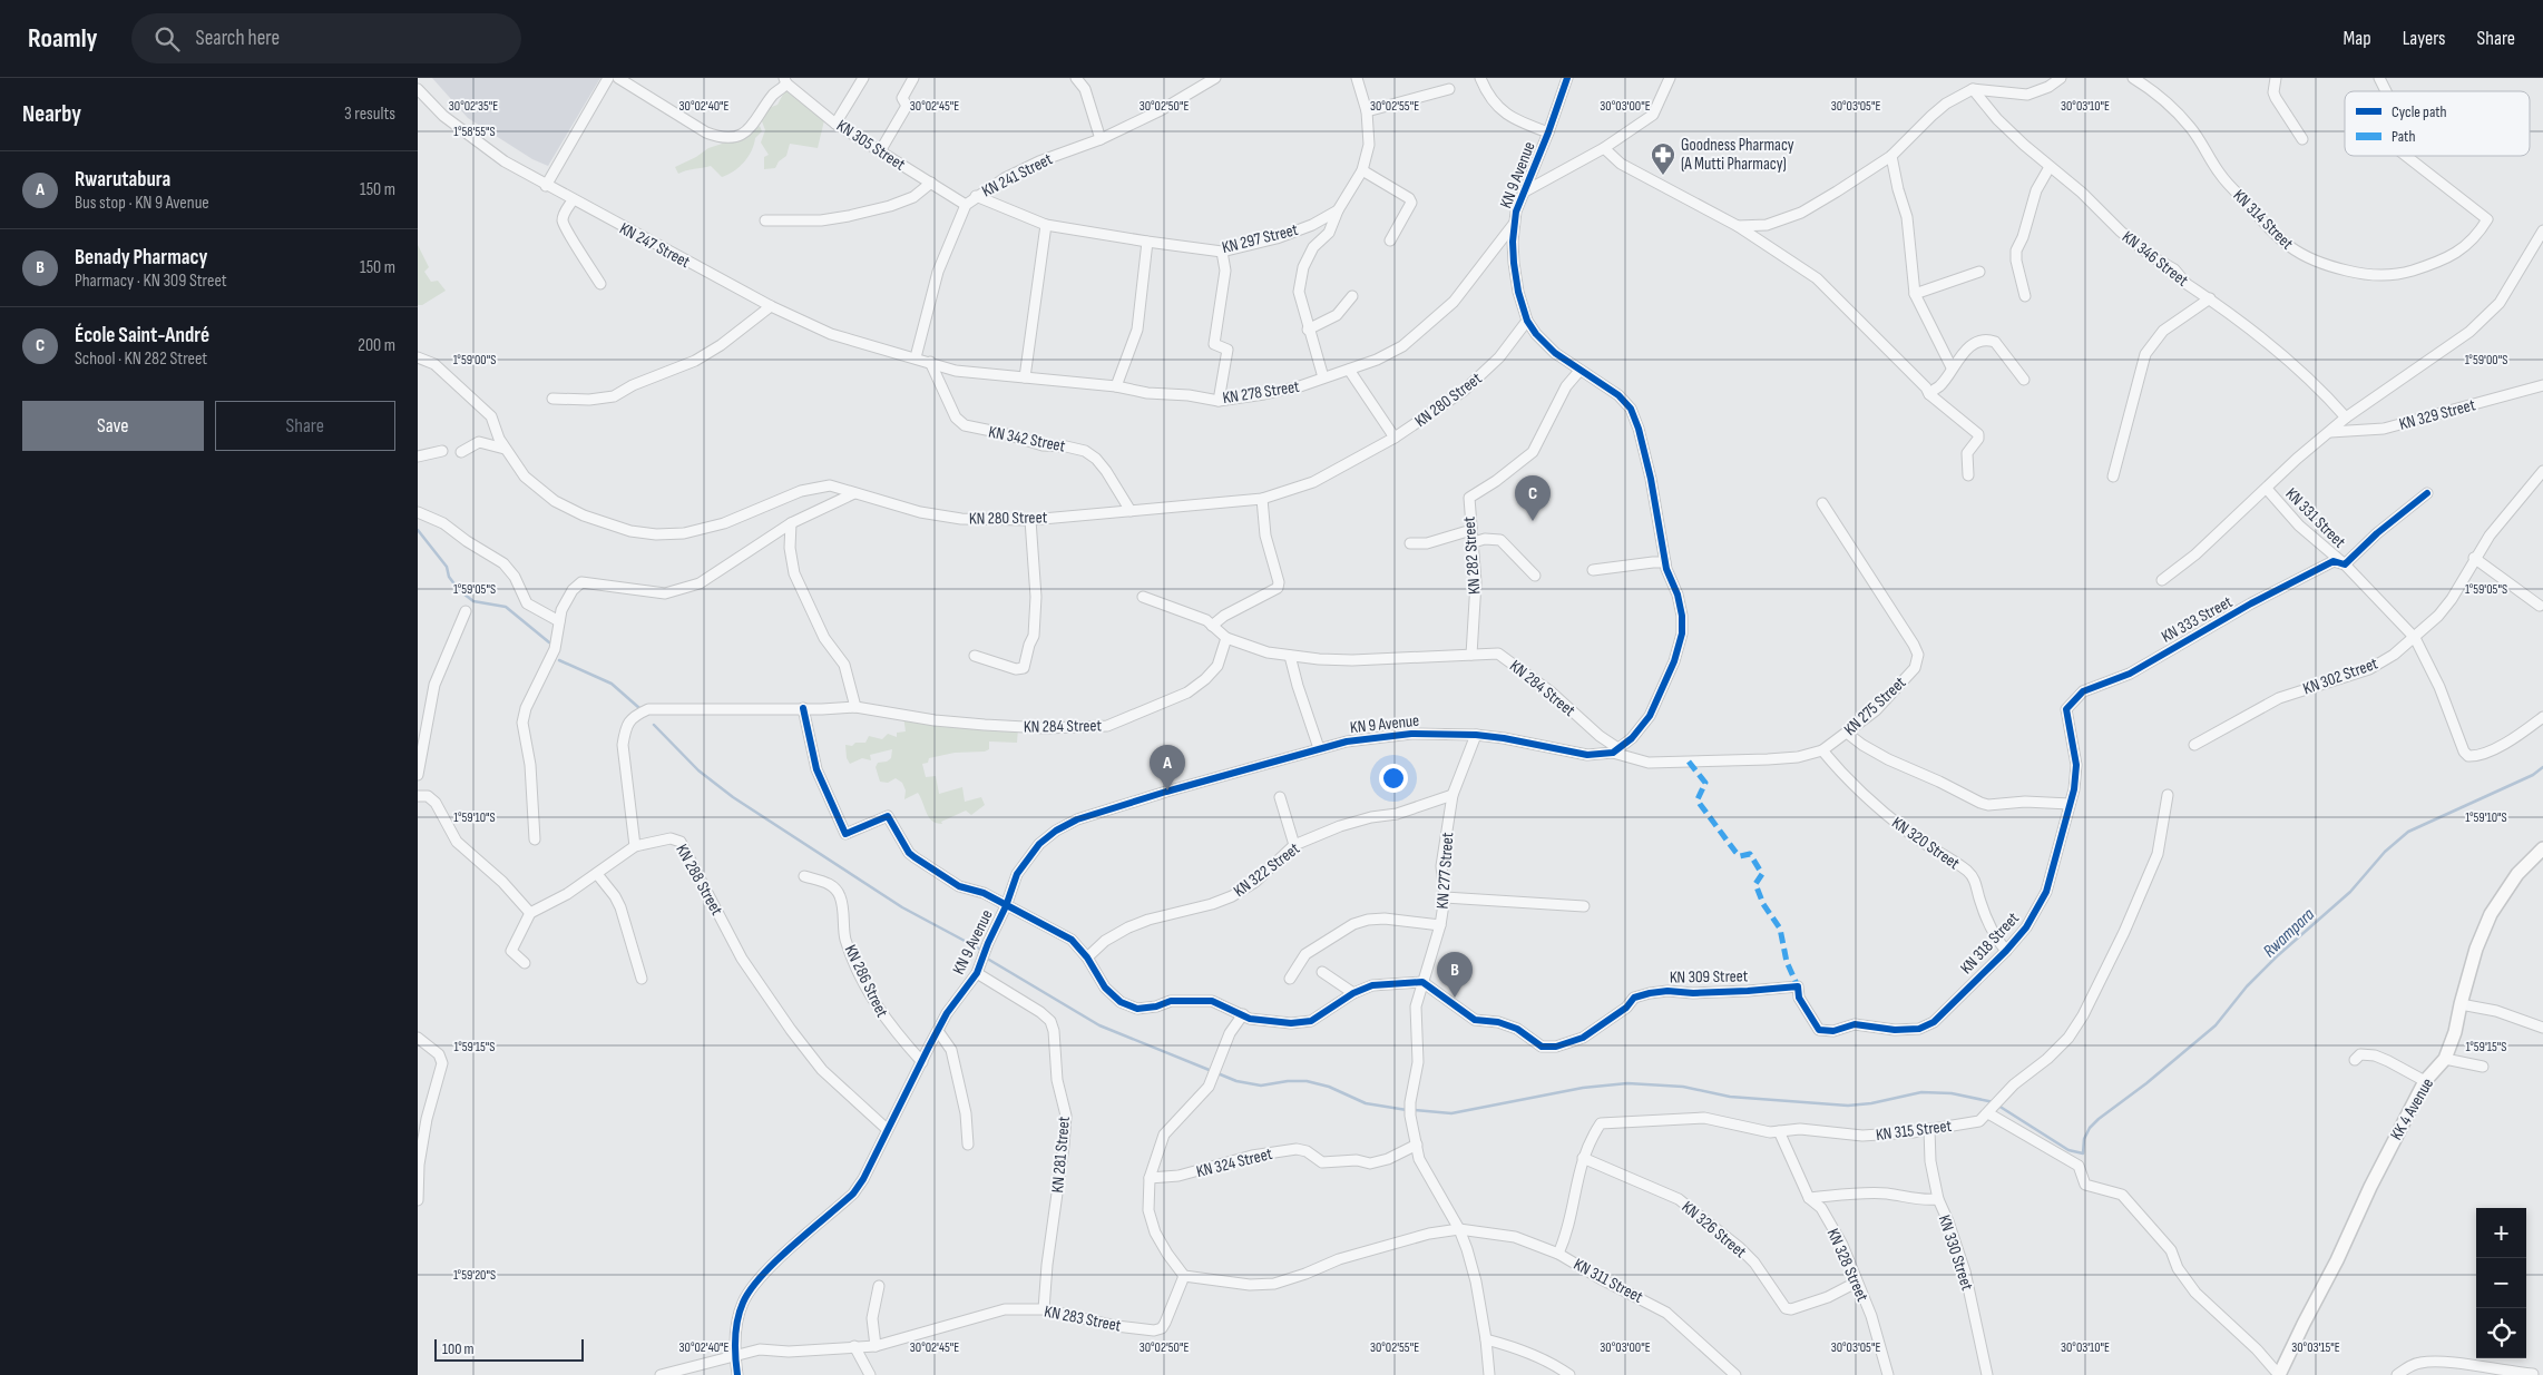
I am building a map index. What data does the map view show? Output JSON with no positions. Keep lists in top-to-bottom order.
{
  "streets": {
    "main road": ["KK 4 Avenue"],
    "street": [
      "KN 305 Street",
      "KN 241 Street",
      "KN 9 Avenue",
      "KN 314 Street",
      "KN 297 Street",
      "KN 247 Street",
      "KN 346 Street",
      "KN 278 Street",
      "KN 280 Street",
      "KN 329 Street",
      "KN 342 Street",
      "KN 331 Street",
      "KN 282 Street",
      "KN 333 Street",
      "KN 302 Street",
      "KN 284 Street",
      "KN 275 Street",
      "KN 320 Street",
      "KN 322 Street",
      "KN 277 Street",
      "KN 288 Street",
      "KN 318 Street",
      "KN 309 Street",
      "KN 286 Street",
      "KN 315 Street",
      "KN 281 Street",
      "KN 324 Street",
      "KN 326 Street",
      "KN 330 Street",
      "KN 328 Street",
      "KN 311 Street",
      "KN 283 Street"
    ]
  },
  "crossings": [
    ["KN 305 Street", "KN 241 Street"],
    ["KN 241 Street", "KN 297 Street"],
    ["KN 241 Street", "KN 247 Street"],
    ["KN 241 Street", "KN 278 Street"],
    ["KN 9 Avenue", "KN 278 Street"],
    ["KN 9 Avenue", "KN 280 Street"],
    ["KN 9 Avenue", "KN 282 Street"],
    ["KN 9 Avenue", "KN 284 Street"],
    ["KN 9 Avenue", "KN 275 Street"],
    ["KN 9 Avenue", "KN 277 Street"],
    ["KN 9 Avenue", "KN 288 Street"],
    ["KN 9 Avenue", "KN 286 Street"],
    ["KN 9 Avenue", "KN 281 Street"],
    ["KN 9 Avenue", "KN 283 Street"],
    ["KN 247 Street", "KN 278 Street"],
    ["KN 278 Street", "KN 342 Street"],
    ["KN 280 Street", "KN 342 Street"],
    ["KN 331 Street", "KN 333 Street"],
    ["KN 331 Street", "KN 302 Street"],
    ["KN 282 Street", "KN 284 Street"],
    ["KN 333 Street", "KN 318 Street"],
    ["KN 284 Street", "KN 275 Street"],
    ["KN 284 Street", "KN 288 Street"],
    ["KN 275 Street", "KN 320 Street"],
    ["KN 320 Street", "KN 318 Street"],
    ["KN 322 Street", "KN 277 Street"],
    ["KN 277 Street", "KN 309 Street"],
    ["KN 277 Street", "KN 324 Street"],
    ["KN 277 Street", "KN 311 Street"],
    ["KN 318 Street", "KN 309 Street"],
    ["KN 315 Street", "KN 326 Street"],
    ["KN 315 Street", "KN 330 Street"],
    ["KN 315 Street", "KN 328 Street"],
    ["KN 315 Street", "KN 311 Street"],
    ["KN 281 Street", "KN 283 Street"],
    ["KN 326 Street", "KN 328 Street"]
  ],
  "water": ["Rwampara"],
  "places": {
    "pharmacy": ["Goodness Pharmacy (A Mutti Pharmacy)"]
  },
  "legend": ["Cycle path", "Path"],
  "scale_bar": "100 m",
  "page": {
    "header": "Roamly",
    "search": "Search here",
    "nav": ["Map", "Layers", "Share"],
    "heading": ["Nearby", "3 results"],
    "list": [
      {
        "mark": "A",
        "name": "Rwarutabura",
        "note": "Bus stop · KN 9 Avenue",
        "value": "150 m"
      },
      {
        "mark": "B",
        "name": "Benady Pharmacy",
        "note": "Pharmacy · KN 309 Street",
        "value": "150 m"
      },
      {
        "mark": "C",
        "name": "École Saint-André",
        "note": "School · KN 282 Street",
        "value": "200 m"
      }
    ],
    "buttons": ["Save", "Share"],
    "pins": ["C", "A", "B"],
    "map_buttons": ["+", "−"],
    "scale": "100 m"
  },
  "coordinates": [
    "30°02'35\"E",
    "30°02'40\"E",
    "30°02'45\"E",
    "30°02'50\"E",
    "30°02'55\"E",
    "30°03'00\"E",
    "30°03'05\"E",
    "30°03'10\"E",
    "1°58'55\"S",
    "1°59'00\"S",
    "1°59'05\"S",
    "1°59'10\"S",
    "1°59'15\"S",
    "1°59'20\"S",
    "30°03'15\"E"
  ]
}
